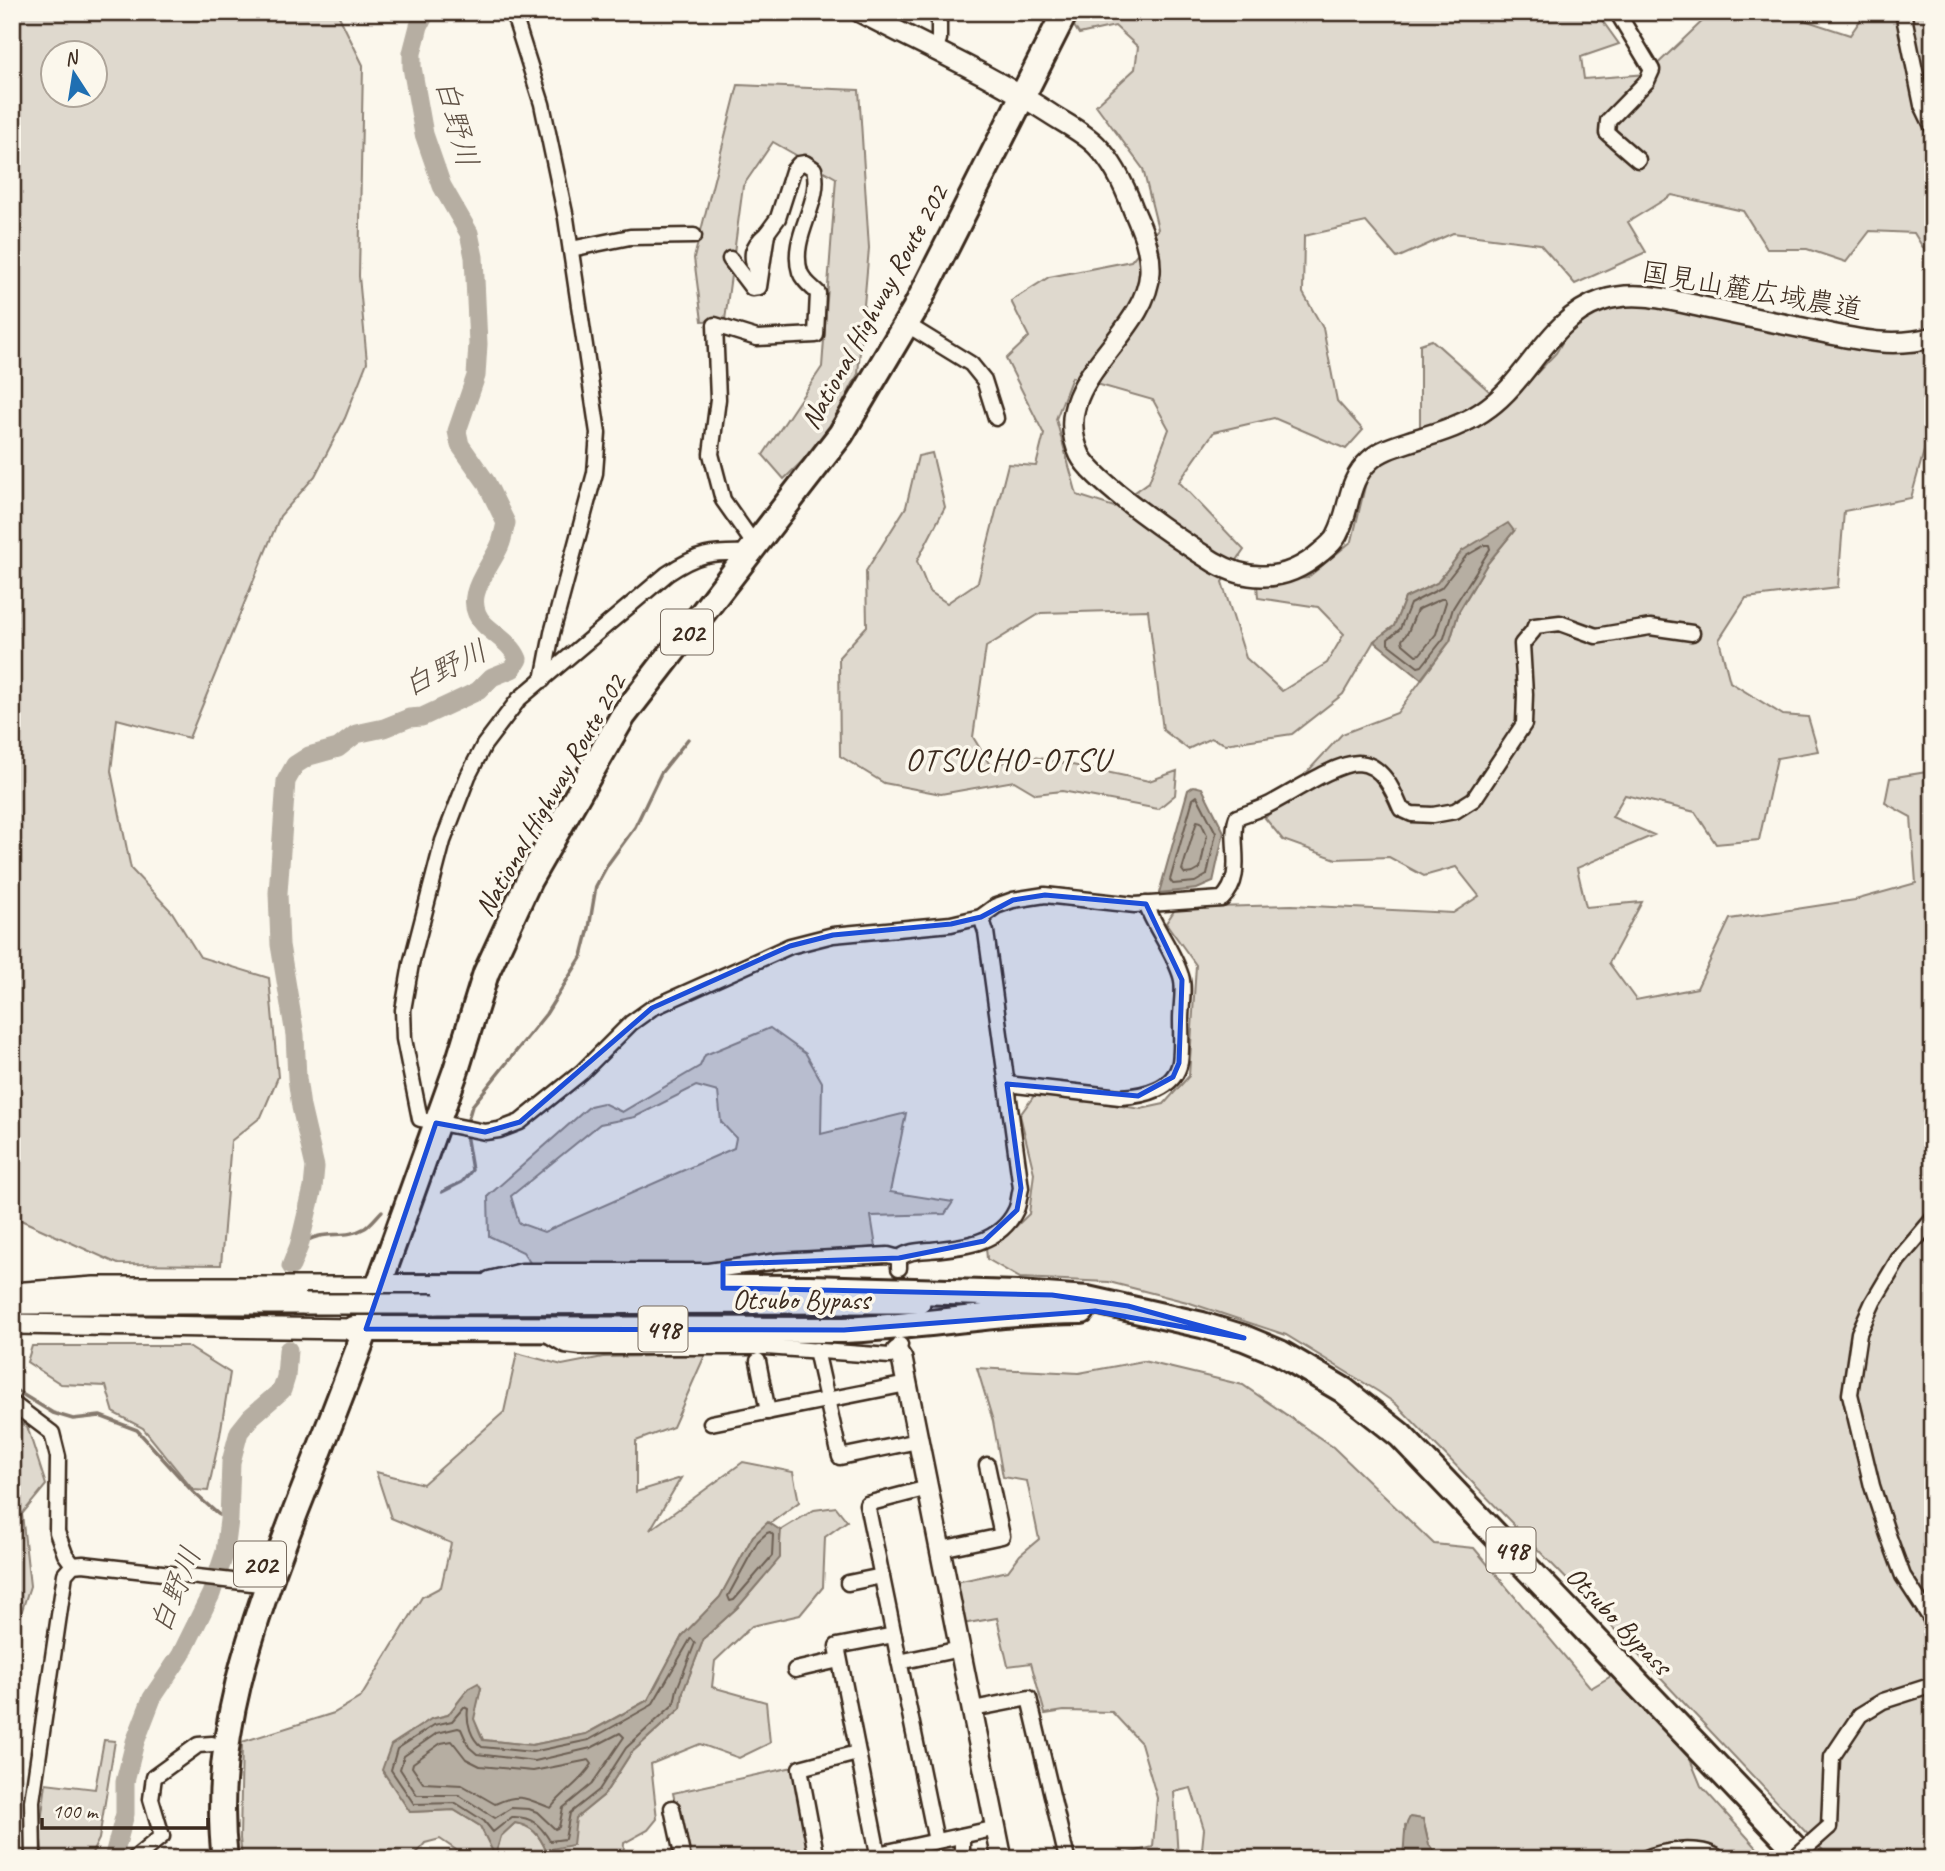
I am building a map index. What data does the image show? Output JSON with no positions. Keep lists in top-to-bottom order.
{
  "streets": {
    "highway": [
      "National Highway Route 202",
      "202",
      "Otsubo Bypass",
      "498"
    ],
    "street": ["国見山麓広域農道"]
  },
  "crossings": [
    ["国見山麓広域農道", "National Highway Route 202"],
    ["National Highway Route 202", "Otsubo Bypass"]
  ],
  "districts": ["OTSUCHO-OTSU"],
  "water": ["白野川"],
  "scale_bar": "100 m",
  "north": "top"
}
